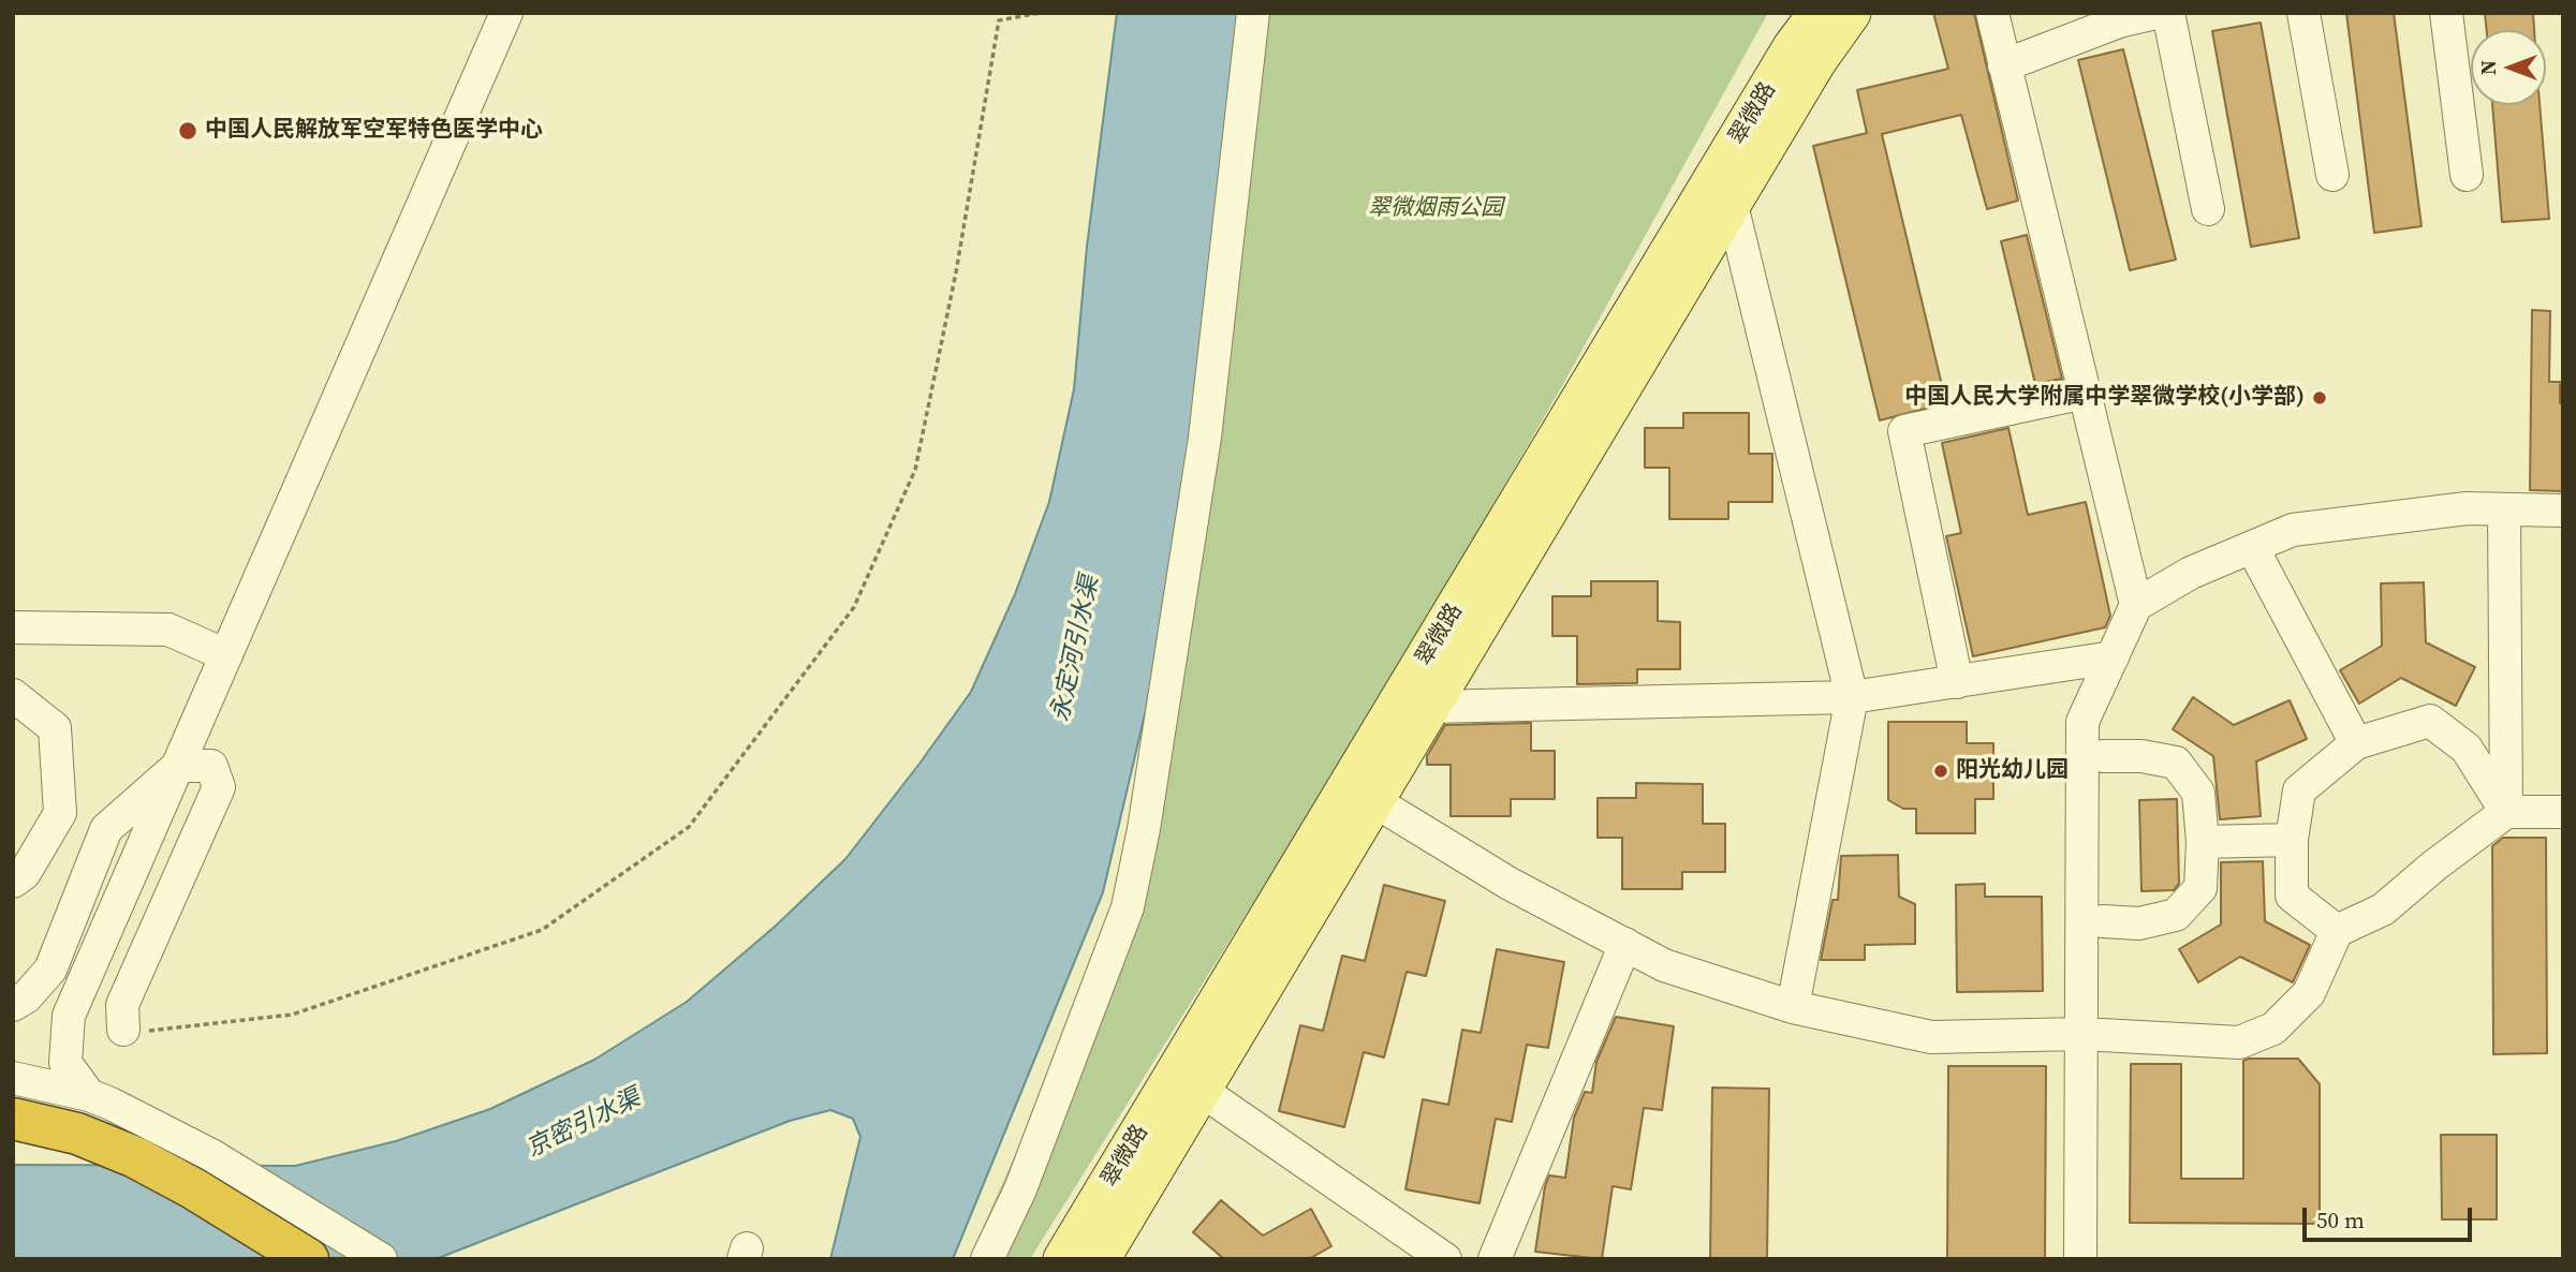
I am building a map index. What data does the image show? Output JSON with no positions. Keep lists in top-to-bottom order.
{
  "streets": {
    "main road": ["翠微路"]
  },
  "water": ["永定河引水渠", "京密引水渠"],
  "parks": ["翠微烟雨公园"],
  "places": ["中国人民解放军空军特色医学中心", "中国人民大学附属中学翠微学校(小学部)", "阳光幼儿园"],
  "scale_bar": "50 m",
  "north": "left"
}
